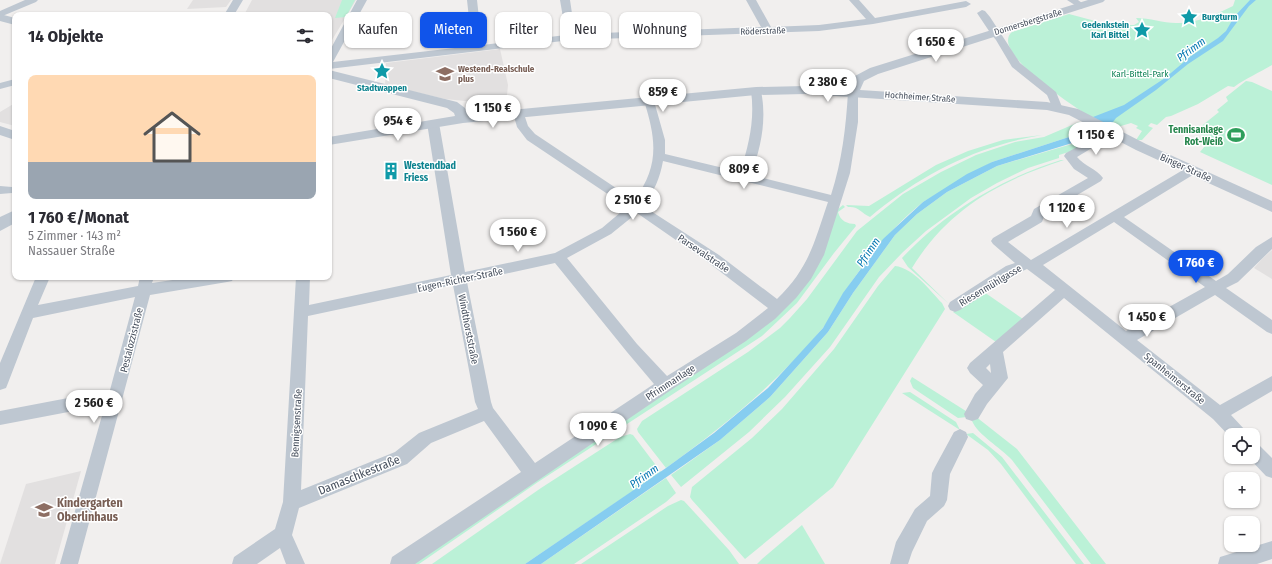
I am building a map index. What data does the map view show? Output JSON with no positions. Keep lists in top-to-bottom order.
{
  "streets": {
    "street": [
      "Donnersbergstraße",
      "Röderstraße",
      "Hochheimer Straße",
      "Binger Straße",
      "Parsevalstraße",
      "Eugen-Richter-Straße",
      "Riesenmühlgasse",
      "Windthorststraße",
      "Pestalozzistraße",
      "Spanheimerstraße",
      "Pfrimmanlage",
      "Bennigsenstraße",
      "Damaschkestraße"
    ]
  },
  "crossings": [
    ["Donnersbergstraße", "Hochheimer Straße"],
    ["Donnersbergstraße", "Pfrimmanlage"],
    ["Hochheimer Straße", "Binger Straße"],
    ["Hochheimer Straße", "Parsevalstraße"],
    ["Hochheimer Straße", "Eugen-Richter-Straße"],
    ["Hochheimer Straße", "Windthorststraße"],
    ["Hochheimer Straße", "Pfrimmanlage"],
    ["Binger Straße", "Riesenmühlgasse"],
    ["Binger Straße", "Spanheimerstraße"],
    ["Parsevalstraße", "Eugen-Richter-Straße"],
    ["Parsevalstraße", "Pfrimmanlage"],
    ["Eugen-Richter-Straße", "Windthorststraße"],
    ["Eugen-Richter-Straße", "Bennigsenstraße"],
    ["Riesenmühlgasse", "Spanheimerstraße"],
    ["Windthorststraße", "Pfrimmanlage"],
    ["Windthorststraße", "Damaschkestraße"],
    ["Bennigsenstraße", "Damaschkestraße"]
  ],
  "water": ["Pfrimm"],
  "parks": ["Karl-Bittel-Park"],
  "places": {
    "place": ["Burgturm", "Gedenkstein Karl Bittel", "Stadtwappen"],
    "school or university": ["Westend-Realschule plus", "Kindergarten Oberlinhaus"],
    "sports": ["Tennisanlage Rot-Weiß"],
    "building": ["Westendbad Friess"]
  },
  "page": {
    "chip": [
      "Kaufen",
      "Mieten",
      "Filter",
      "Neu",
      "Wohnung"
    ],
    "heading": "14 Objekte",
    "price": [
      "1 650 €",
      "2 380 €",
      "859 €",
      "1 150 €",
      "954 €",
      "1 150 €",
      "809 €",
      "2 510 €",
      "1 120 €",
      "1 560 €",
      "1 760 €",
      "1 450 €",
      "2 560 €",
      "1 090 €"
    ],
    "list": [
      {
        "name": "1 760 €/Monat",
        "note": "5 Zimmer · 143 m² · Nassauer Straße"
      }
    ],
    "map_buttons": ["+", "−"]
  }
}
